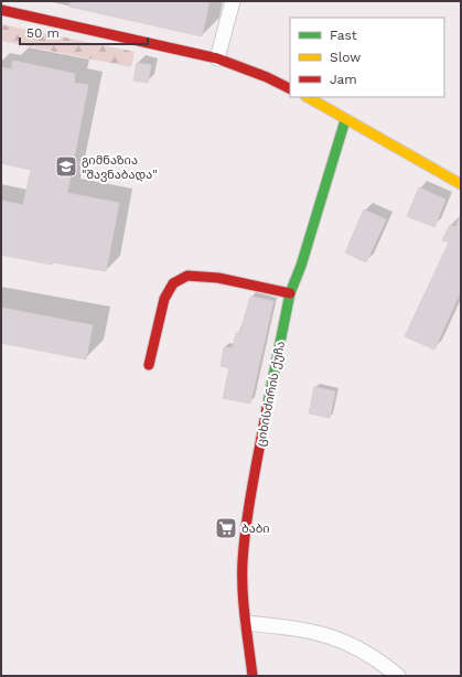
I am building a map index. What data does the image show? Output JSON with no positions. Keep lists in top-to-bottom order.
{
  "streets": {
    "street": ["ციხისძირის ქუჩა"]
  },
  "places": {
    "school or university": ["გიმნაზია \"შავნაბადა\""],
    "supermarket": ["ბაბი"]
  },
  "legend": ["Fast", "Slow", "Jam"],
  "scale_bar": "50 m"
}
